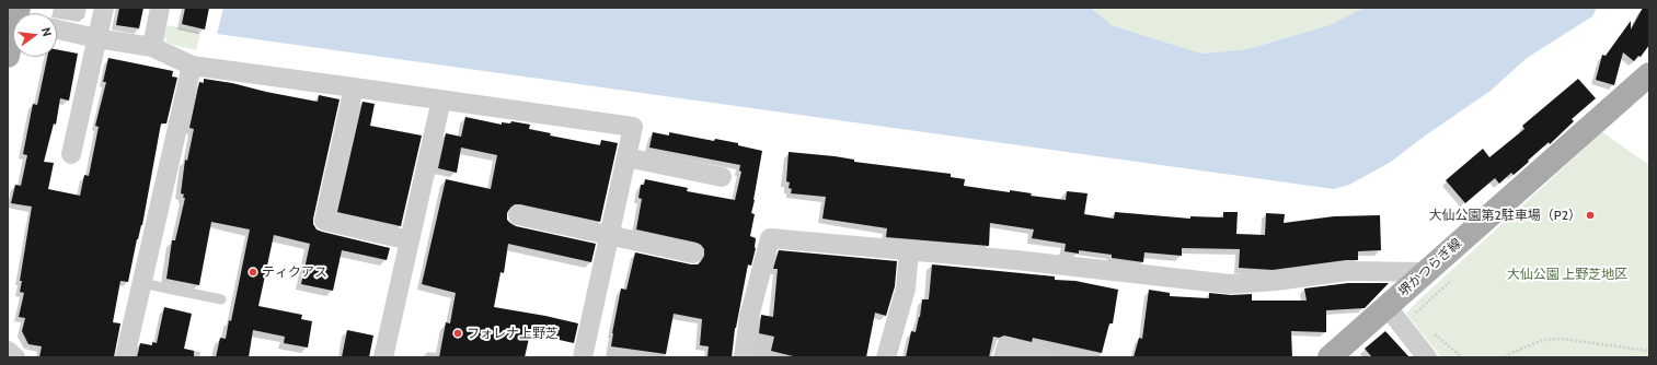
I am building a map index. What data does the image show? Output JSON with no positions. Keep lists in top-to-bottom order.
{
  "streets": {
    "main road": ["堺かつらぎ線"]
  },
  "parks": ["大仙公園 上野芝地区"],
  "places": ["大仙公園第2駐車場（P2）", "ティクアス", "フォレナ上野芝"],
  "north": "right"
}
